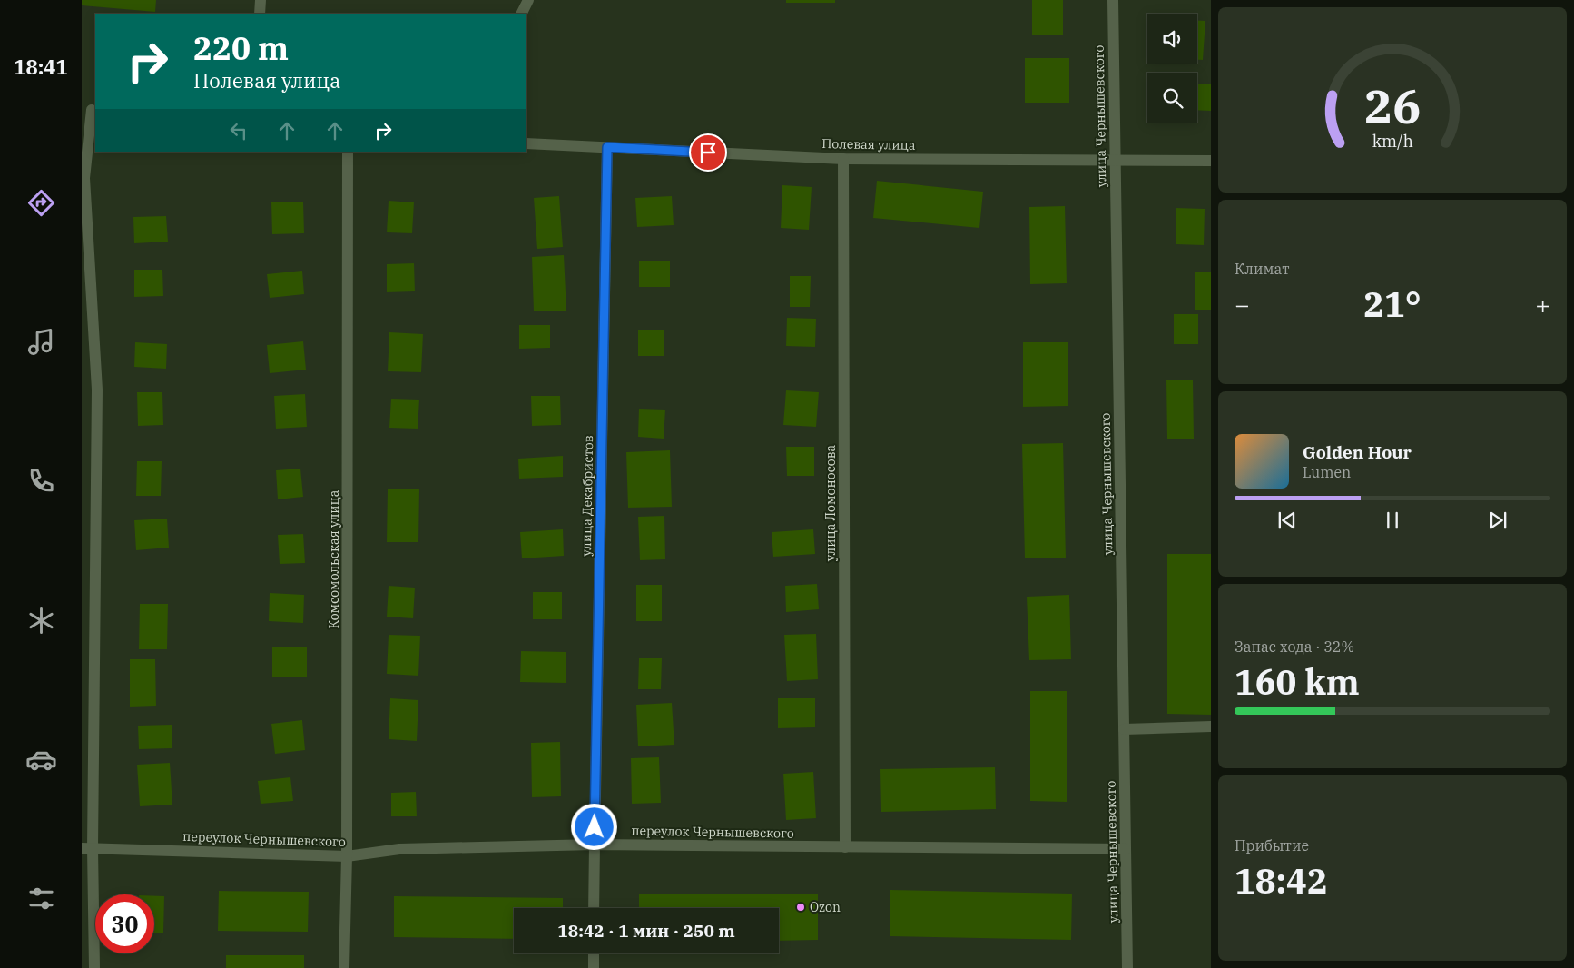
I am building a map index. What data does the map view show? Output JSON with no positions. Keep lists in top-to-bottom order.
{
  "streets": {
    "street": [
      "улица Чернышевского",
      "Полевая улица",
      "улица Декабристов",
      "улица Ломоносова",
      "Комсомольская улица",
      "переулок Чернышевского"
    ]
  },
  "crossings": [
    ["улица Чернышевского", "Полевая улица"],
    ["улица Чернышевского", "переулок Чернышевского"],
    ["Полевая улица", "улица Декабристов"],
    ["Полевая улица", "улица Ломоносова"],
    ["улица Декабристов", "переулок Чернышевского"],
    ["улица Ломоносова", "переулок Чернышевского"],
    ["Комсомольская улица", "переулок Чернышевского"]
  ],
  "places": ["Ozon"],
  "page": {
    "tabs": "18:41",
    "turn": ["220 m", "Полевая улица"],
    "tile": [
      "Климат",
      ["Запас хода · 32%", "160 km"],
      ["Прибытие", "18:42"]
    ],
    "heat": ["−", "21°", "+"],
    "song": ["Golden Hour", "Lumen"],
    "limit": "30",
    "trip": "18:42 · 1 мин · 250 m",
    "gauge": ["26", "km/h"]
  }
}
